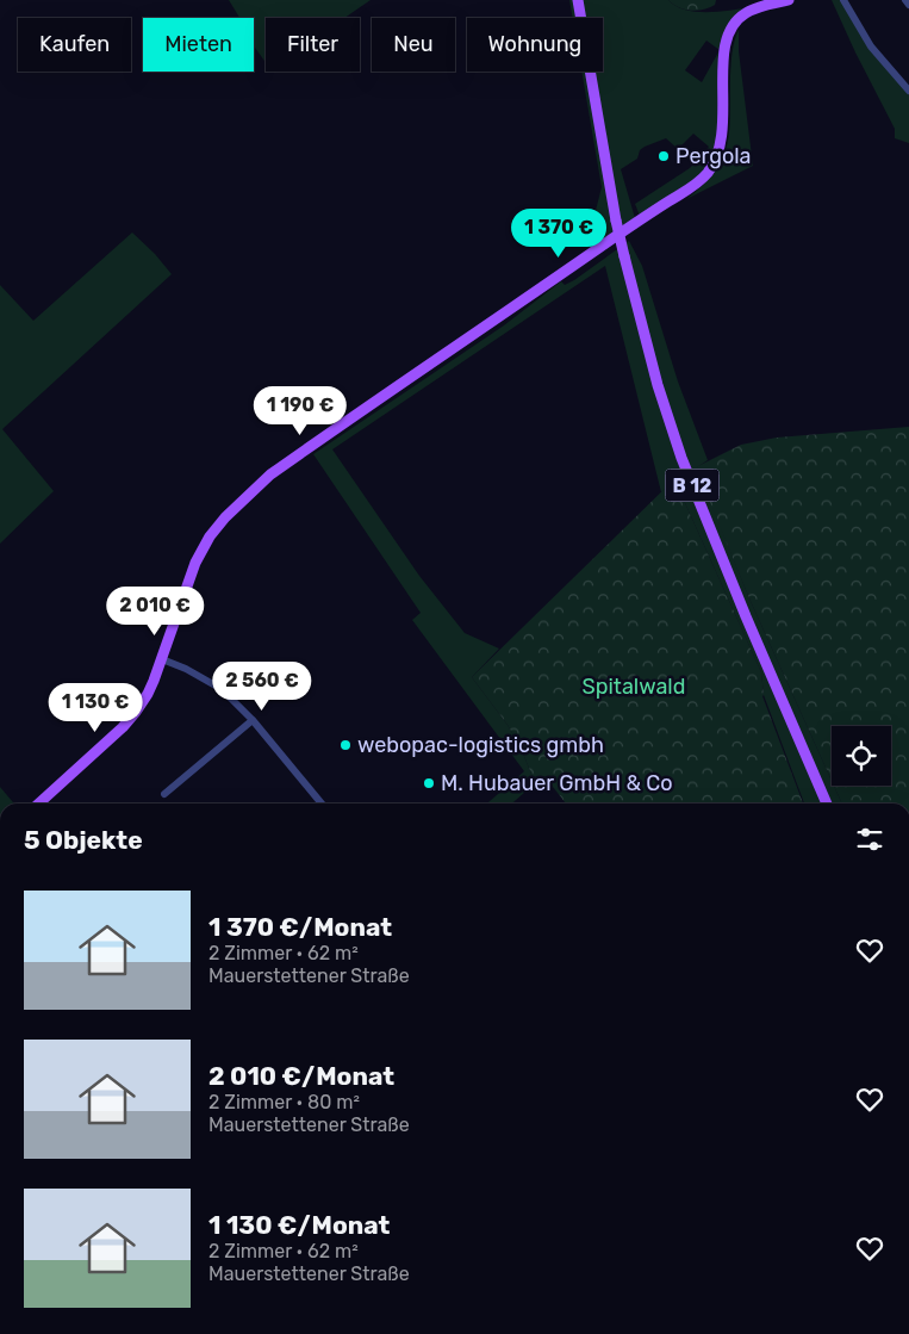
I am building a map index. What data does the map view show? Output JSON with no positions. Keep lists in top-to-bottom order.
{
  "streets": {
    "main road": ["B 12"]
  },
  "parks": ["Spitalwald"],
  "places": ["Pergola", "webopac-logistics gmbh", "M. Hubauer GmbH & Co"],
  "page": {
    "chip": [
      "Kaufen",
      "Mieten",
      "Filter",
      "Neu",
      "Wohnung"
    ],
    "price": [
      "1 370 €",
      "1 190 €",
      "2 010 €",
      "2 560 €",
      "1 130 €"
    ],
    "heading": "5 Objekte",
    "list": [
      {
        "name": "1 370 €/Monat",
        "note": "2 Zimmer · 62 m² · Mauerstettener Straße"
      },
      {
        "name": "2 010 €/Monat",
        "note": "2 Zimmer · 80 m² · Mauerstettener Straße"
      },
      {
        "name": "1 130 €/Monat",
        "note": "2 Zimmer · 62 m² · Mauerstettener Straße"
      }
    ]
  }
}
